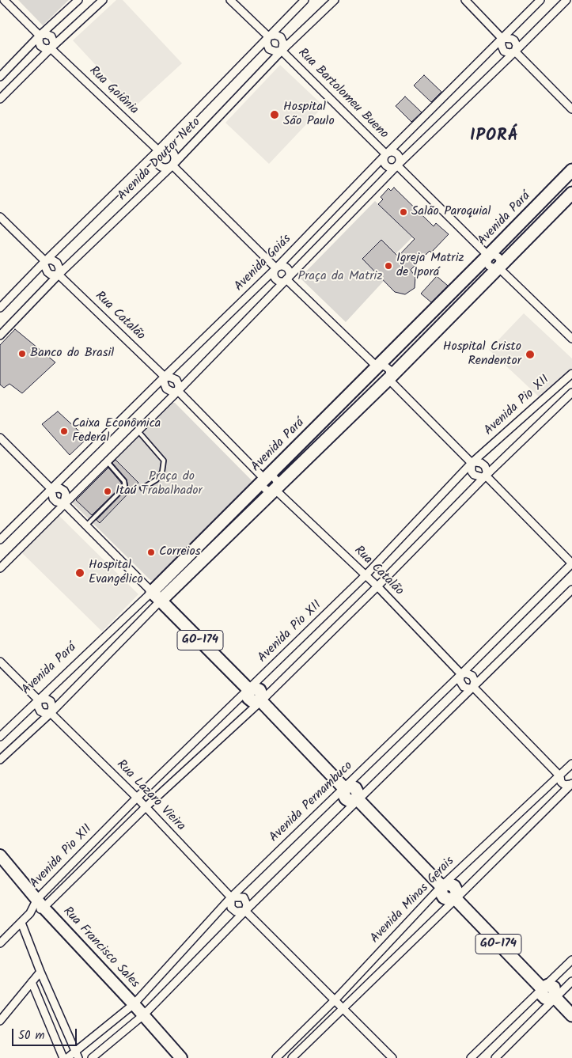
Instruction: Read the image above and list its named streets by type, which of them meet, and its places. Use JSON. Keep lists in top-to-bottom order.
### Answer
{
  "streets": {
    "main road": ["Avenida Pará", "GO-174"],
    "street": [
      "Rua Goiânia",
      "Rua Bartolomeu Bueno",
      "Avenida Doutor Neto",
      "Avenida Goiás",
      "Rua Catalão",
      "Avenida Pio XII",
      "Rua Lazaro Vieira",
      "Avenida Pernambuco",
      "Avenida Minas Gerais",
      "Rua Francisco Sales"
    ]
  },
  "crossings": [
    ["Rua Goiânia", "Avenida Doutor Neto"],
    ["Rua Bartolomeu Bueno", "Avenida Doutor Neto"],
    ["Rua Bartolomeu Bueno", "Avenida Pará"],
    ["Rua Bartolomeu Bueno", "Avenida Goiás"],
    ["Avenida Doutor Neto", "Rua Catalão"],
    ["Avenida Pará", "Rua Catalão"],
    ["Avenida Pará", "GO-174"],
    ["Avenida Pará", "Rua Lazaro Vieira"],
    ["Avenida Goiás", "Rua Catalão"],
    ["Rua Catalão", "Avenida Pio XII"],
    ["Rua Catalão", "Avenida Pernambuco"],
    ["Rua Catalão", "Avenida Minas Gerais"],
    ["Avenida Pio XII", "GO-174"],
    ["Avenida Pio XII", "Rua Lazaro Vieira"],
    ["Avenida Pio XII", "Rua Francisco Sales"],
    ["GO-174", "Avenida Pernambuco"],
    ["GO-174", "Avenida Minas Gerais"],
    ["Rua Lazaro Vieira", "Avenida Pernambuco"],
    ["Rua Lazaro Vieira", "Avenida Minas Gerais"],
    ["Avenida Pernambuco", "Rua Francisco Sales"]
  ],
  "districts": ["IPORÁ"],
  "parks": ["Praça da Matriz", "Praça do Trabalhador"],
  "places": [
    "Hospital São Paulo",
    "Salão Paroquial",
    "Igreja Matriz de Iporá",
    "Banco do Brasil",
    "Hospital Cristo Rendentor",
    "Caixa Econômica Federal",
    "Itaú",
    "Correios",
    "Hospital Evangélico"
  ],
  "scale_bar": "50 m"
}
